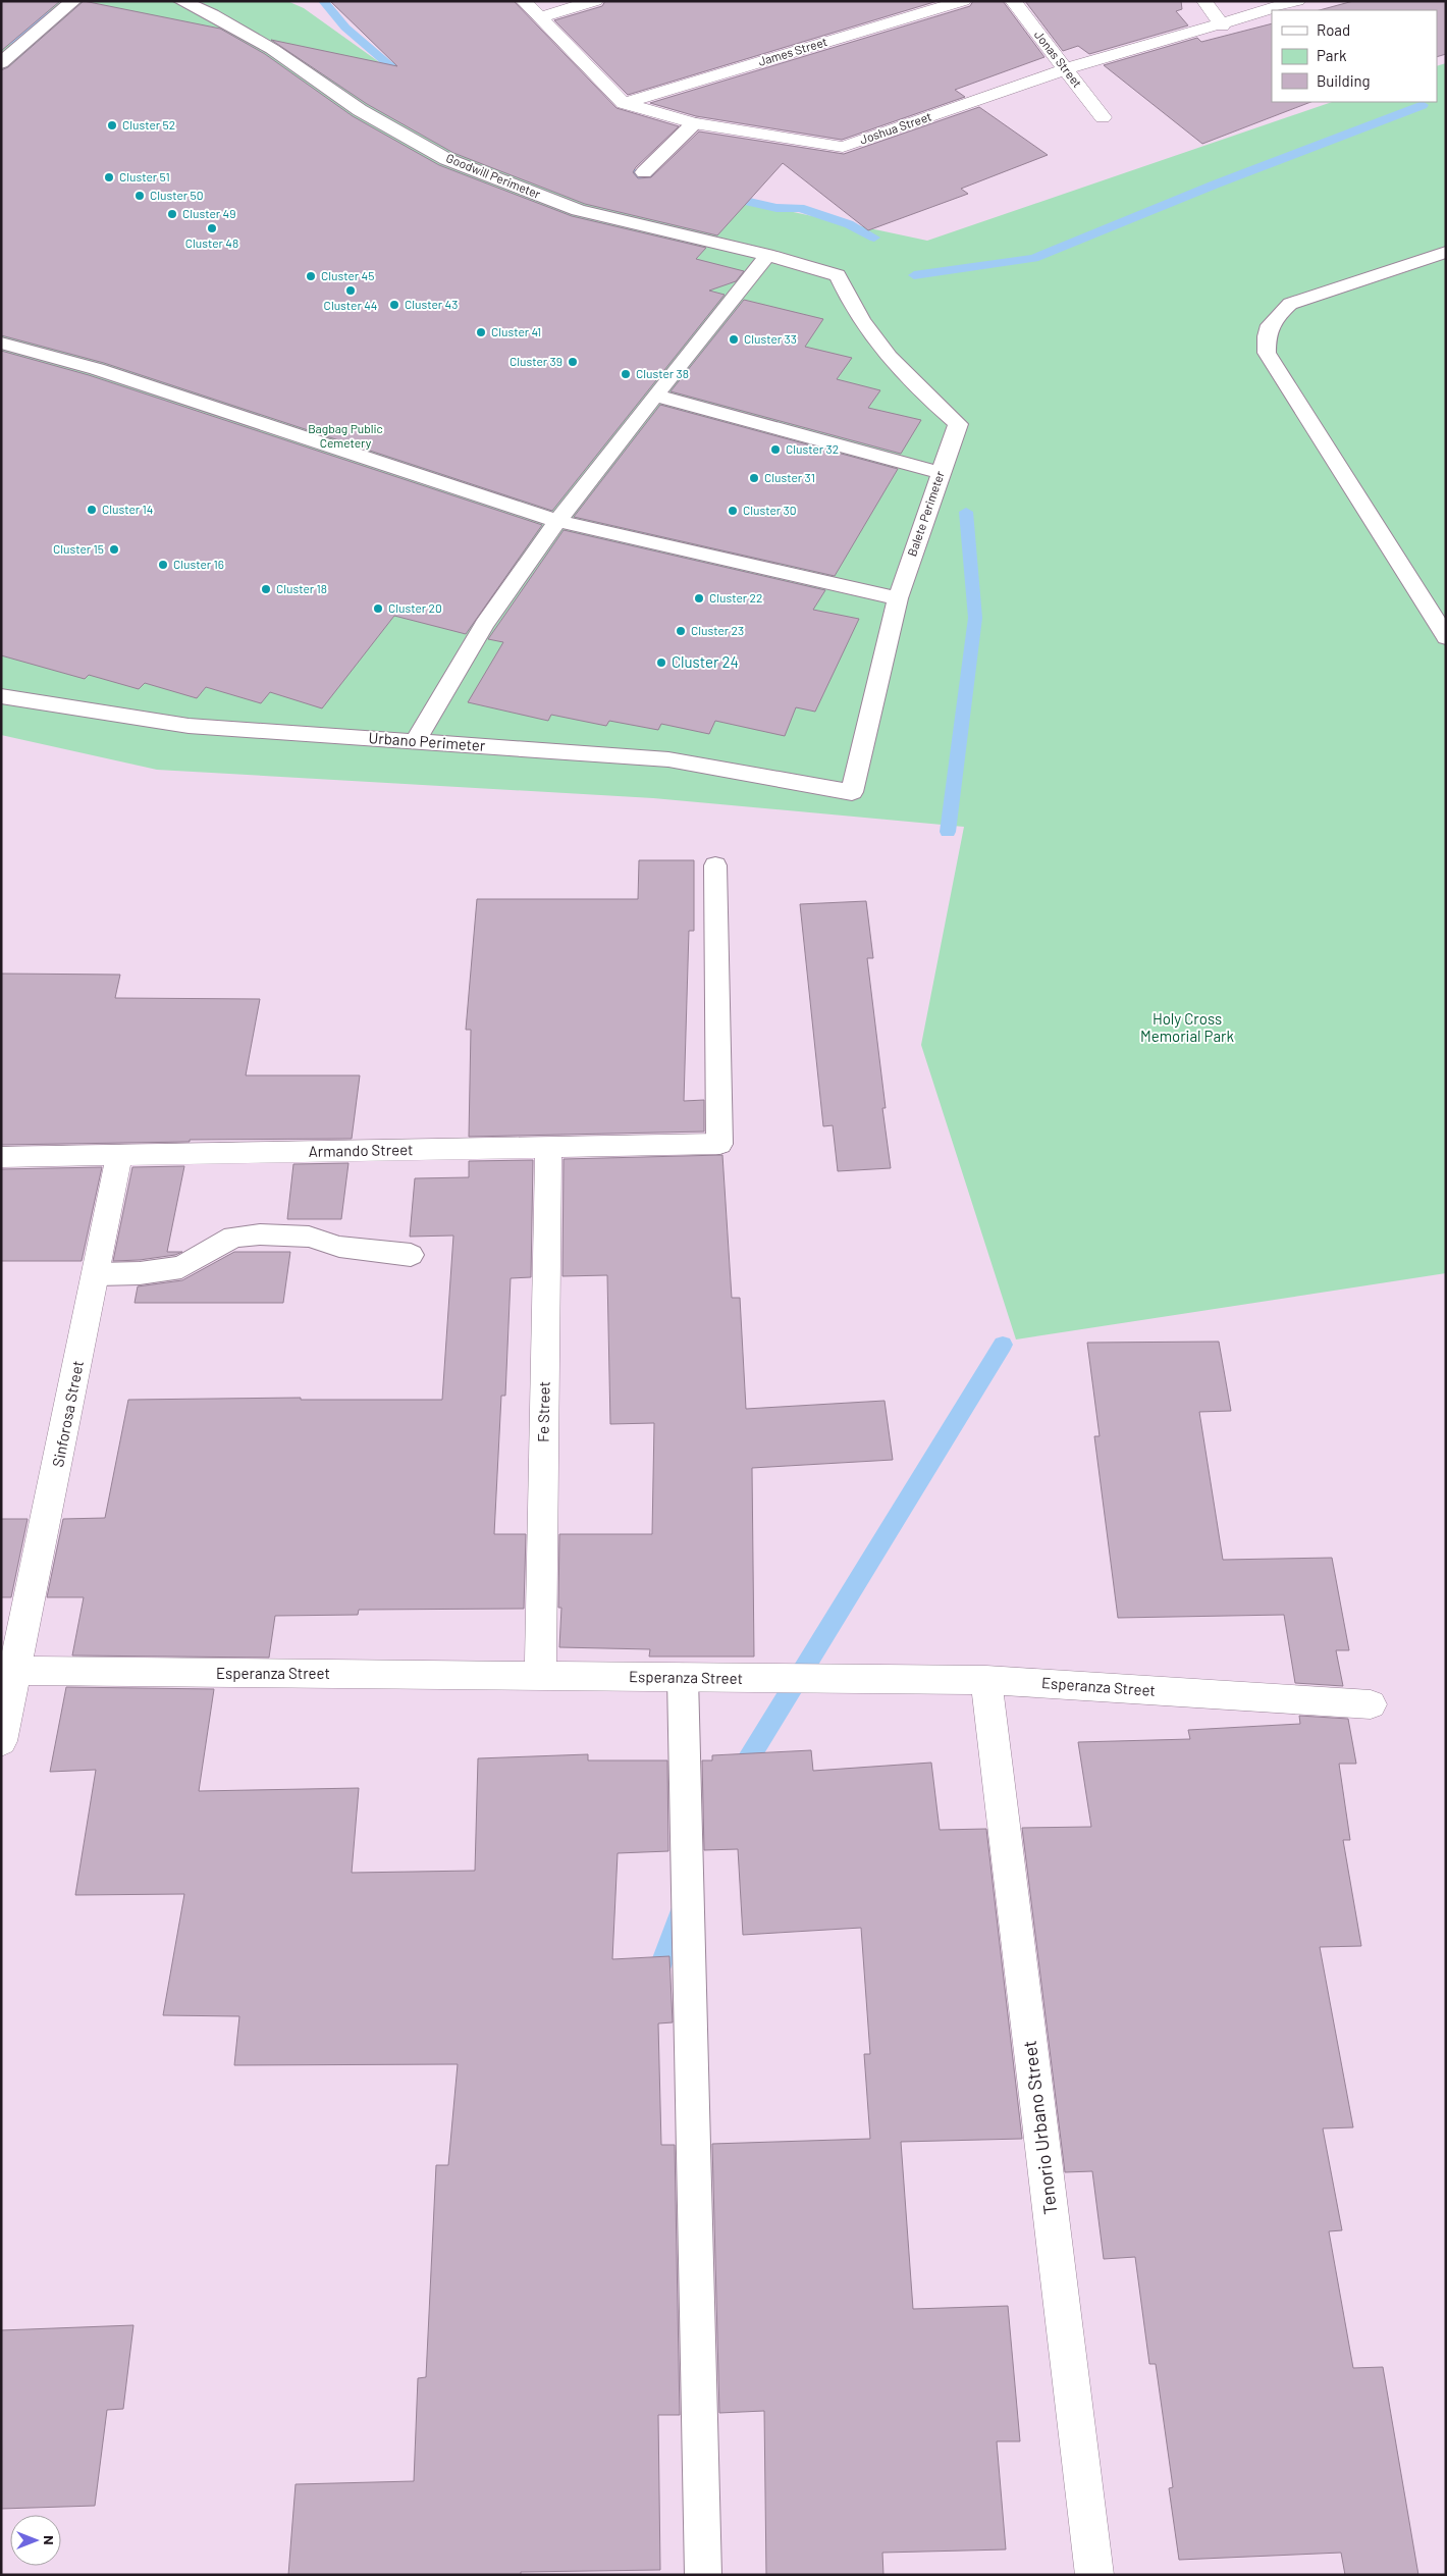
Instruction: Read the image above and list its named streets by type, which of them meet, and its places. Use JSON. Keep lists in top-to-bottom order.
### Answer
{
  "streets": {
    "street": [
      "James Street",
      "Jonas Street",
      "Joshua Street",
      "Armando Street",
      "Fe Street",
      "Sinforosa Street",
      "Esperanza Street",
      "Tenorio Urbano Street"
    ],
    "lane": ["Goodwill Perimeter", "Balete Perimeter", "Urbano Perimeter"]
  },
  "crossings": [
    ["James Street", "Joshua Street"],
    ["Jonas Street", "Joshua Street"],
    ["Goodwill Perimeter", "Balete Perimeter"],
    ["Balete Perimeter", "Urbano Perimeter"],
    ["Armando Street", "Fe Street"],
    ["Armando Street", "Sinforosa Street"],
    ["Fe Street", "Esperanza Street"],
    ["Sinforosa Street", "Esperanza Street"],
    ["Esperanza Street", "Tenorio Urbano Street"]
  ],
  "parks": ["Bagbag Public Cemetery", "Holy Cross Memorial Park"],
  "places": [
    "Cluster 52",
    "Cluster 51",
    "Cluster 50",
    "Cluster 49",
    "Cluster 48",
    "Cluster 45",
    "Cluster 44",
    "Cluster 43",
    "Cluster 41",
    "Cluster 33",
    "Cluster 39",
    "Cluster 38",
    "Cluster 32",
    "Cluster 31",
    "Cluster 14",
    "Cluster 30",
    "Cluster 15",
    "Cluster 16",
    "Cluster 18",
    "Cluster 22",
    "Cluster 20",
    "Cluster 23",
    "Cluster 24"
  ],
  "legend": ["Road", "Park", "Building"],
  "north": "right"
}
